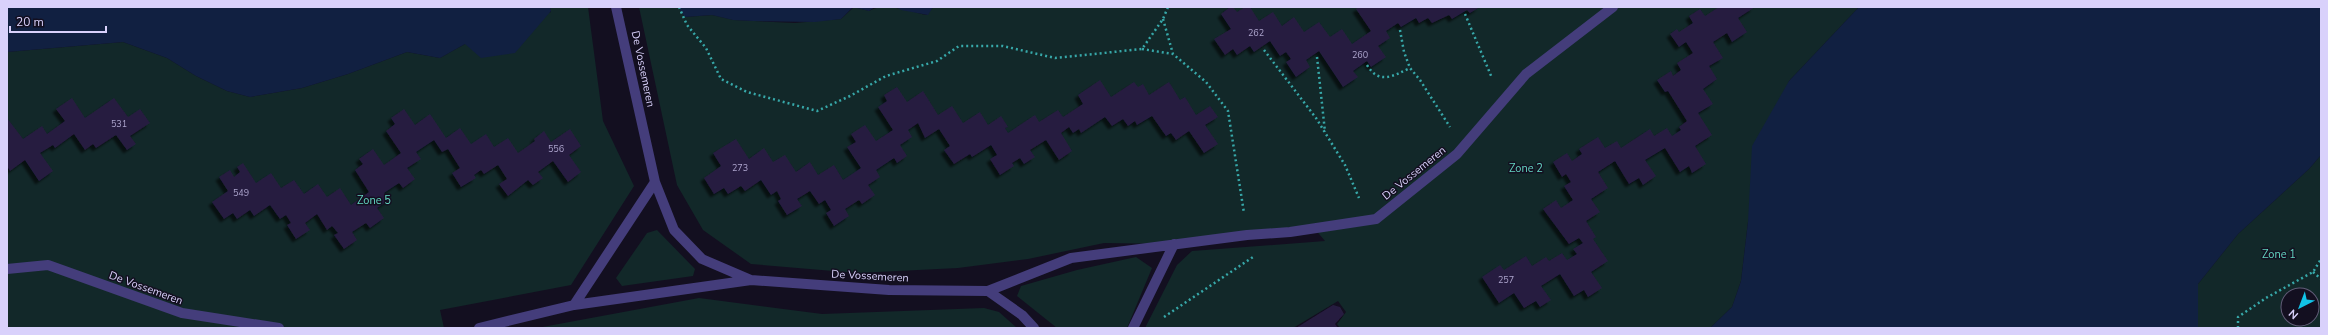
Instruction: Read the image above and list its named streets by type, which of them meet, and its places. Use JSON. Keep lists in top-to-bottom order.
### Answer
{
  "streets": {
    "lane": ["De Vossemeren"]
  },
  "parks": ["Zone 2", "Zone 5", "Zone 1"],
  "house_numbers": [
    "262",
    "260",
    "531",
    "556",
    "273",
    "549",
    "257"
  ],
  "scale_bar": "20 m",
  "north": "bottom left"
}
